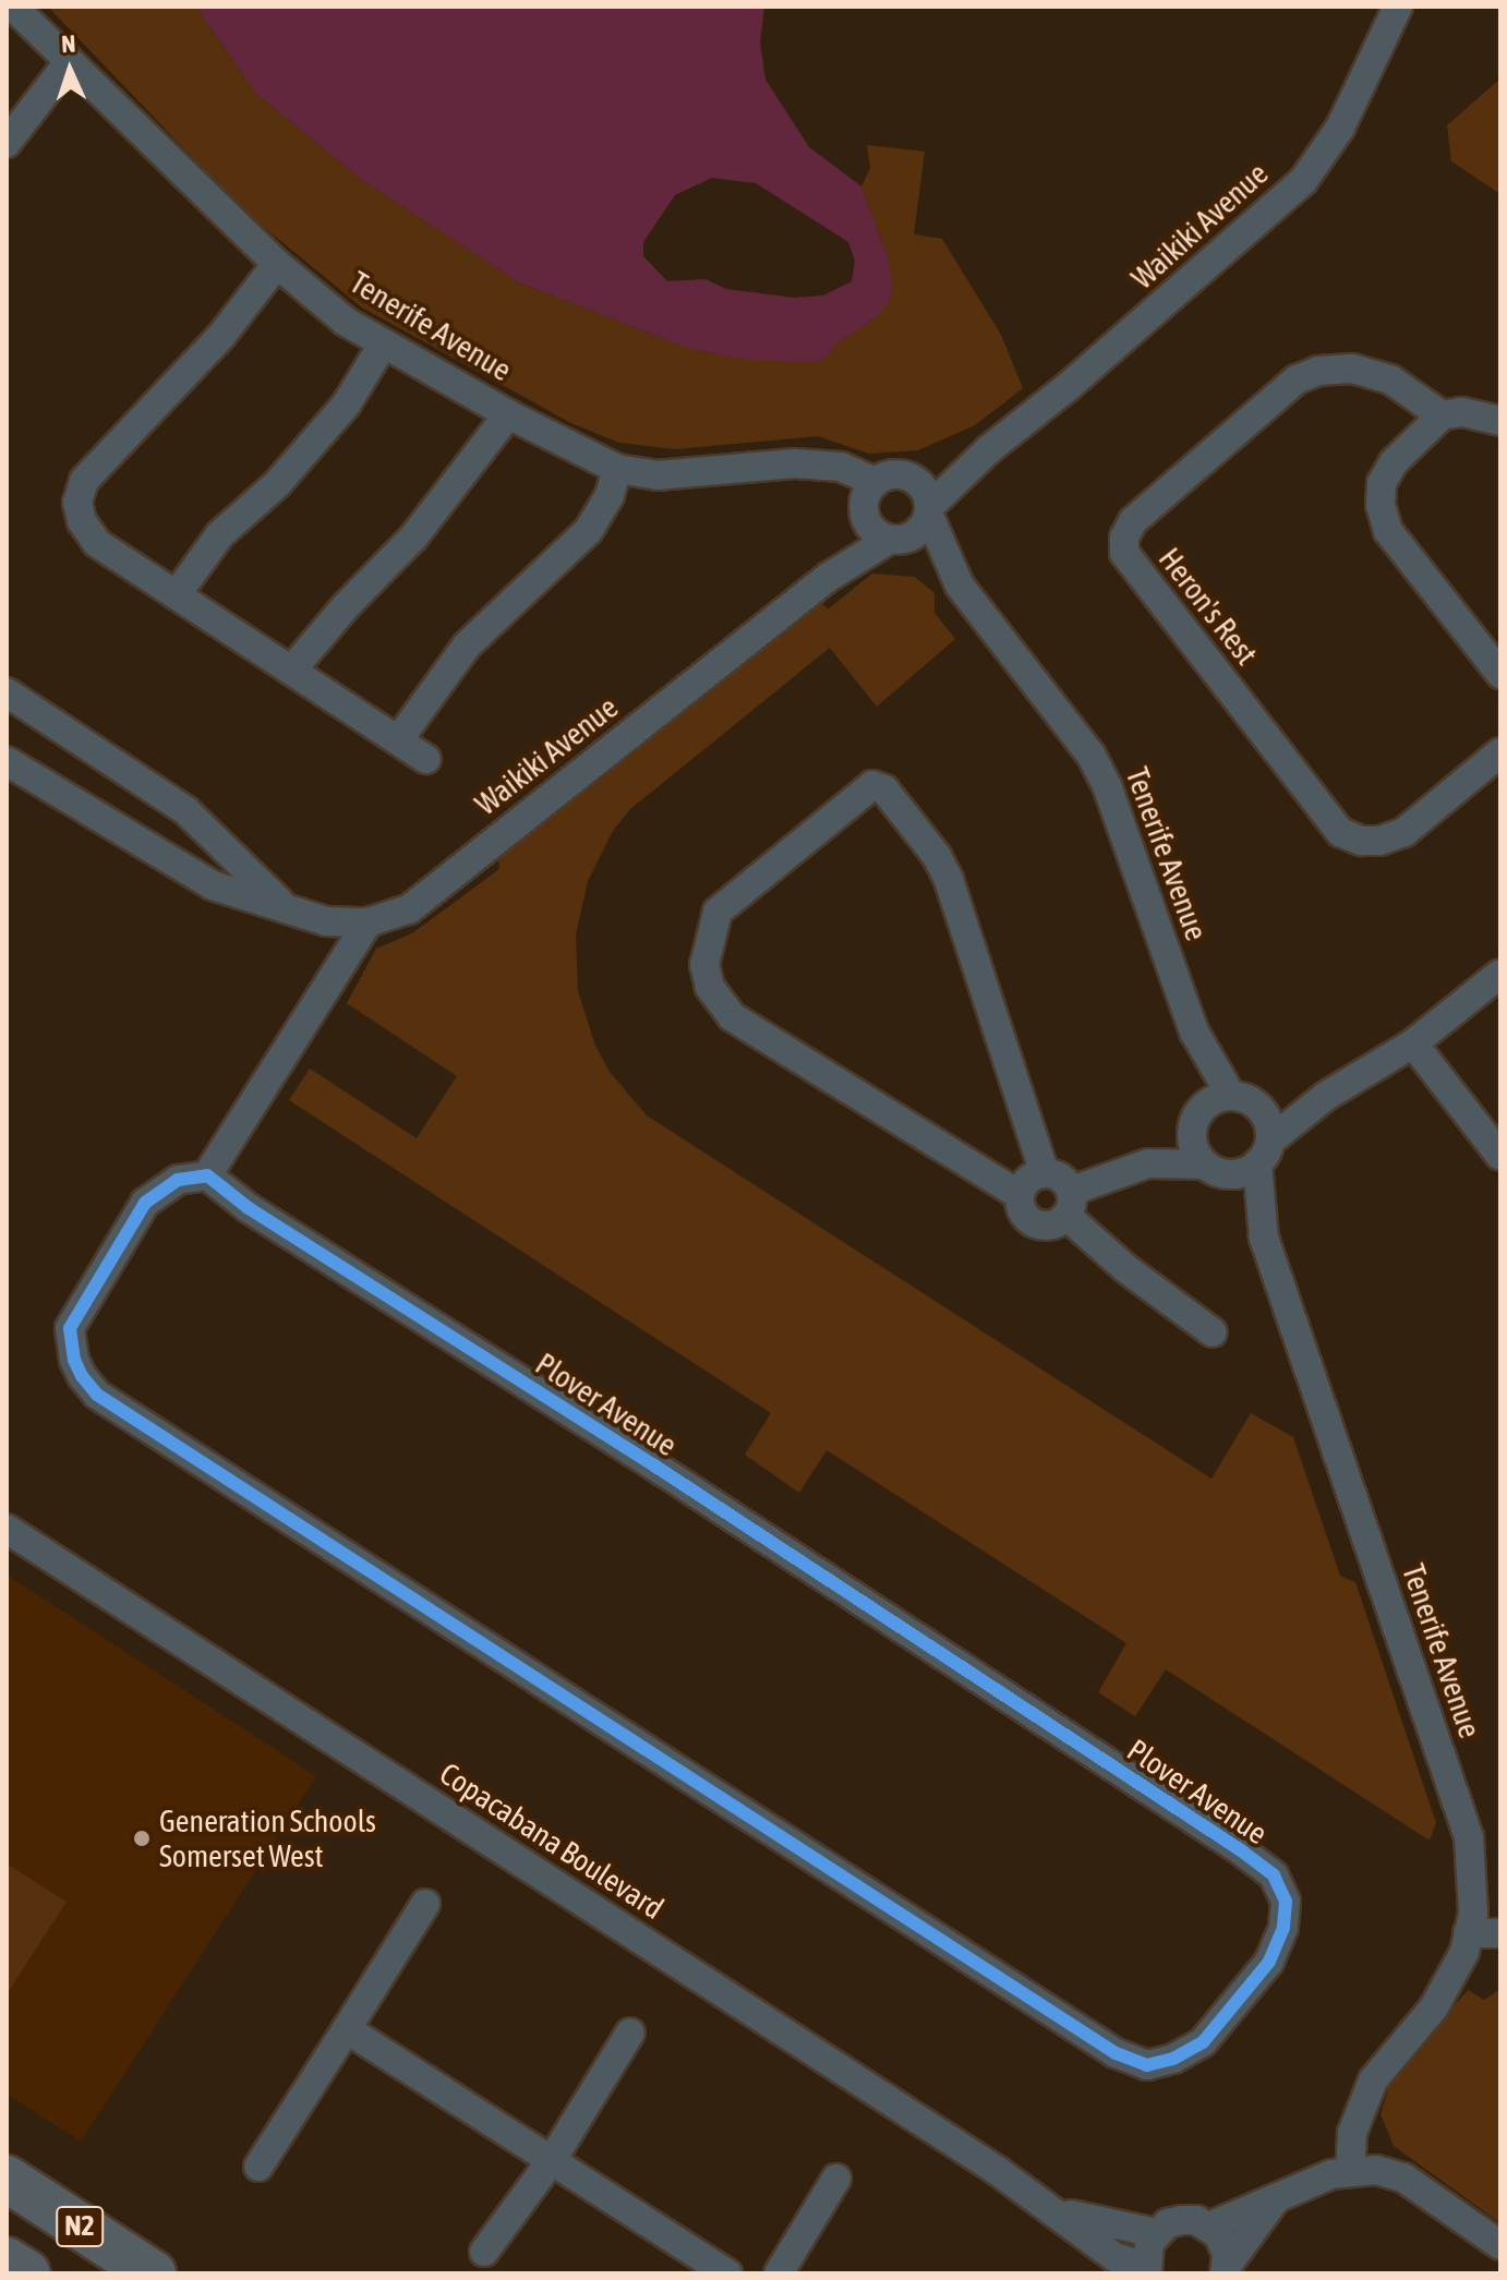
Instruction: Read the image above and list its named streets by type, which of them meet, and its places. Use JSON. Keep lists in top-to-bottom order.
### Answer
{
  "streets": {
    "highway": ["N2"],
    "street": [
      "Waikiki Avenue",
      "Tenerife Avenue",
      "Heron's Rest",
      "Plover Avenue",
      "Copacabana Boulevard"
    ]
  },
  "crossings": [
    ["Waikiki Avenue", "Tenerife Avenue"]
  ],
  "places": ["Generation Schools Somerset West"],
  "north": "top"
}
